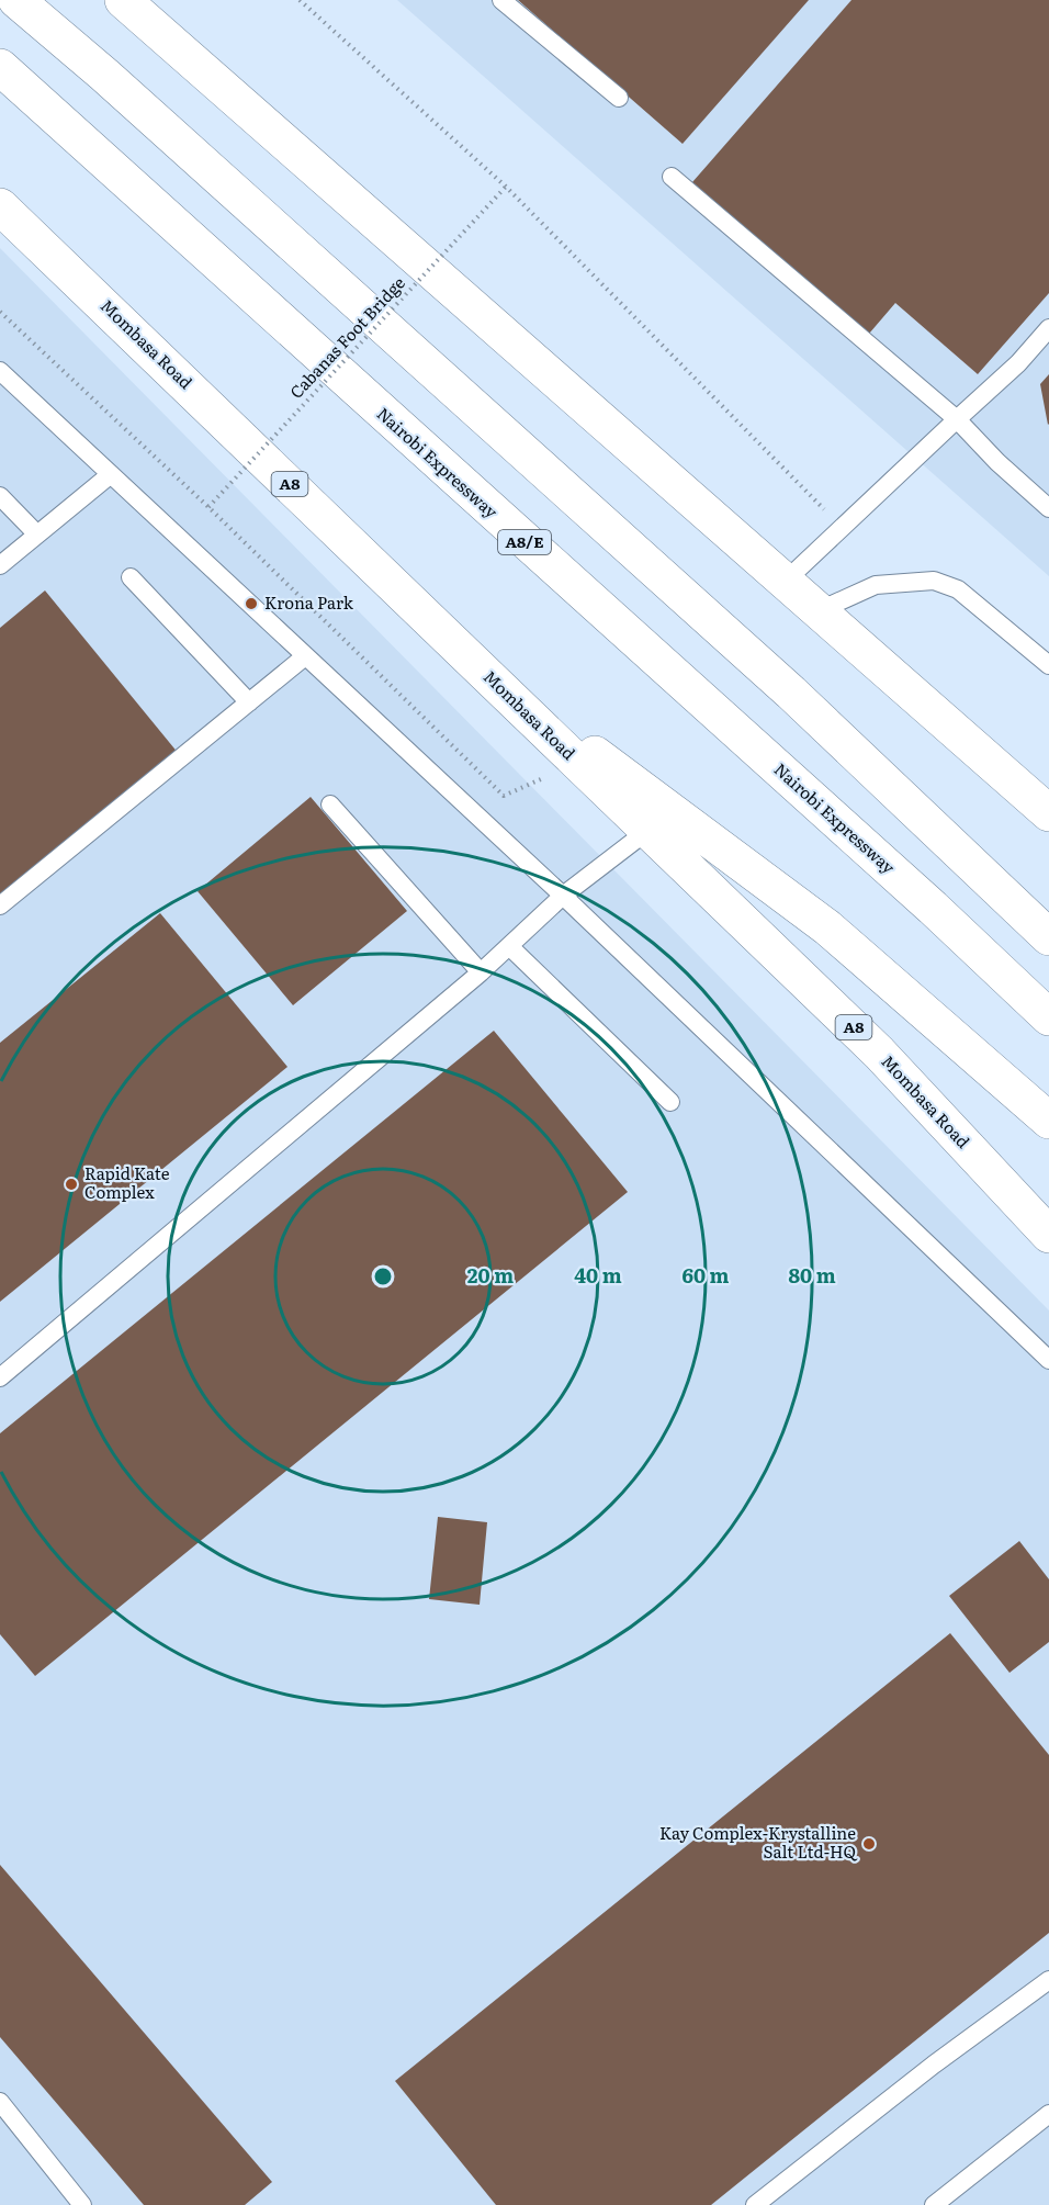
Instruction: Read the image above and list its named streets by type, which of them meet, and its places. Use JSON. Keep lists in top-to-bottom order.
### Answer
{
  "streets": {
    "highway": [
      "Mombasa Road",
      "Nairobi Expressway",
      "A8",
      "A8/E"
    ],
    "path": ["Cabanas Foot Bridge"]
  },
  "places": ["Krona Park", "Rapid Kate Complex", "Kay Complex-Krystalline Salt Ltd-HQ"],
  "rings": [
    "20 m",
    "40 m",
    "60 m",
    "80 m"
  ]
}
